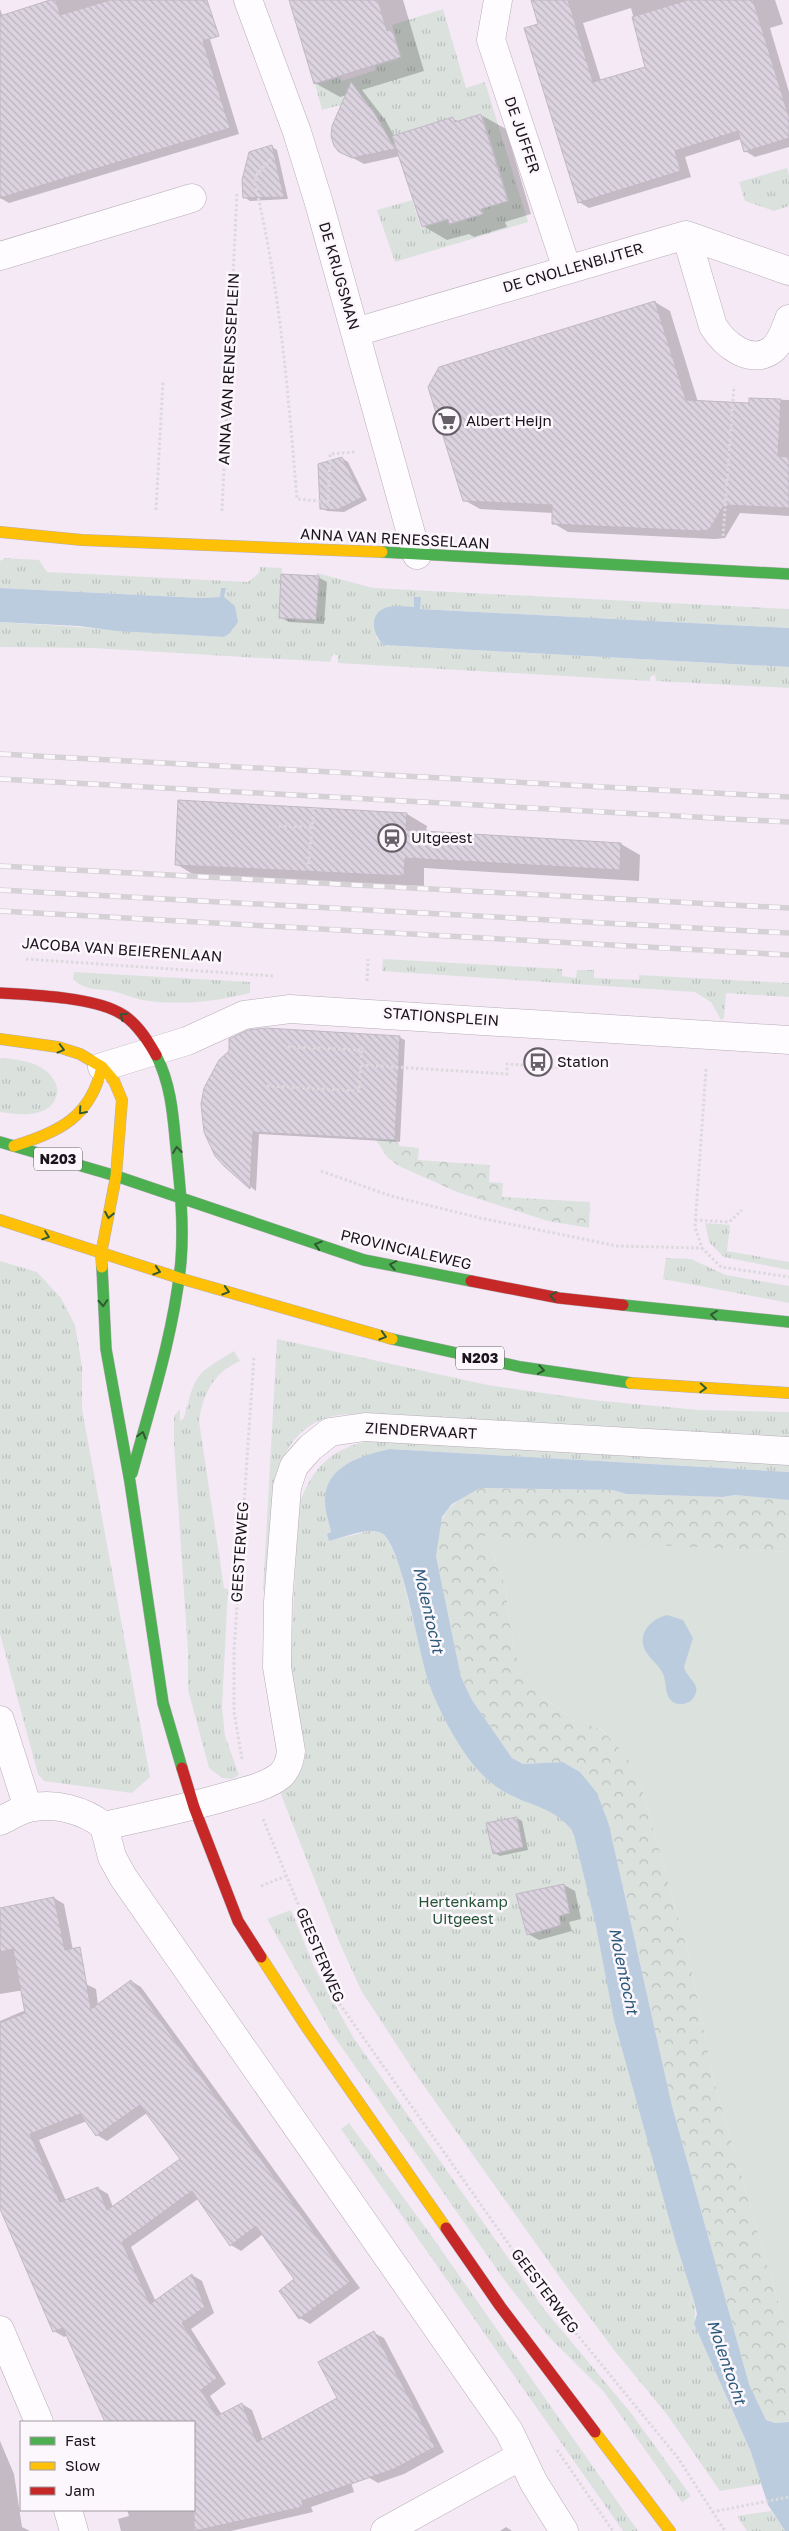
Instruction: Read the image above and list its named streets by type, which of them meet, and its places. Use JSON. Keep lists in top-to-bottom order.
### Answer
{
  "streets": {
    "main road": ["ANNA VAN RENESSELAAN", "N203", "PROVINCIALEWEG"],
    "street": [
      "DE JUFFER",
      "DE CNOLLENBIJTER",
      "DE KRIJGSMAN",
      "STATIONSPLEIN",
      "ZIENDERVAART"
    ],
    "path": ["ANNA VAN RENESSEPLEIN", "JACOBA VAN BEIERENLAAN", "GEESTERWEG"]
  },
  "crossings": [
    ["DE JUFFER", "DE CNOLLENBIJTER"],
    ["DE CNOLLENBIJTER", "DE KRIJGSMAN"],
    ["DE KRIJGSMAN", "ANNA VAN RENESSELAAN"],
    ["ANNA VAN RENESSEPLEIN", "ANNA VAN RENESSELAAN"],
    ["ZIENDERVAART", "GEESTERWEG"]
  ],
  "water": ["Molentocht"],
  "parks": ["Hertenkamp Uitgeest"],
  "places": {
    "supermarket": ["Albert Heijn"],
    "station": ["Uitgeest"],
    "bus stop": ["Station"]
  },
  "legend": ["Fast", "Slow", "Jam"]
}
